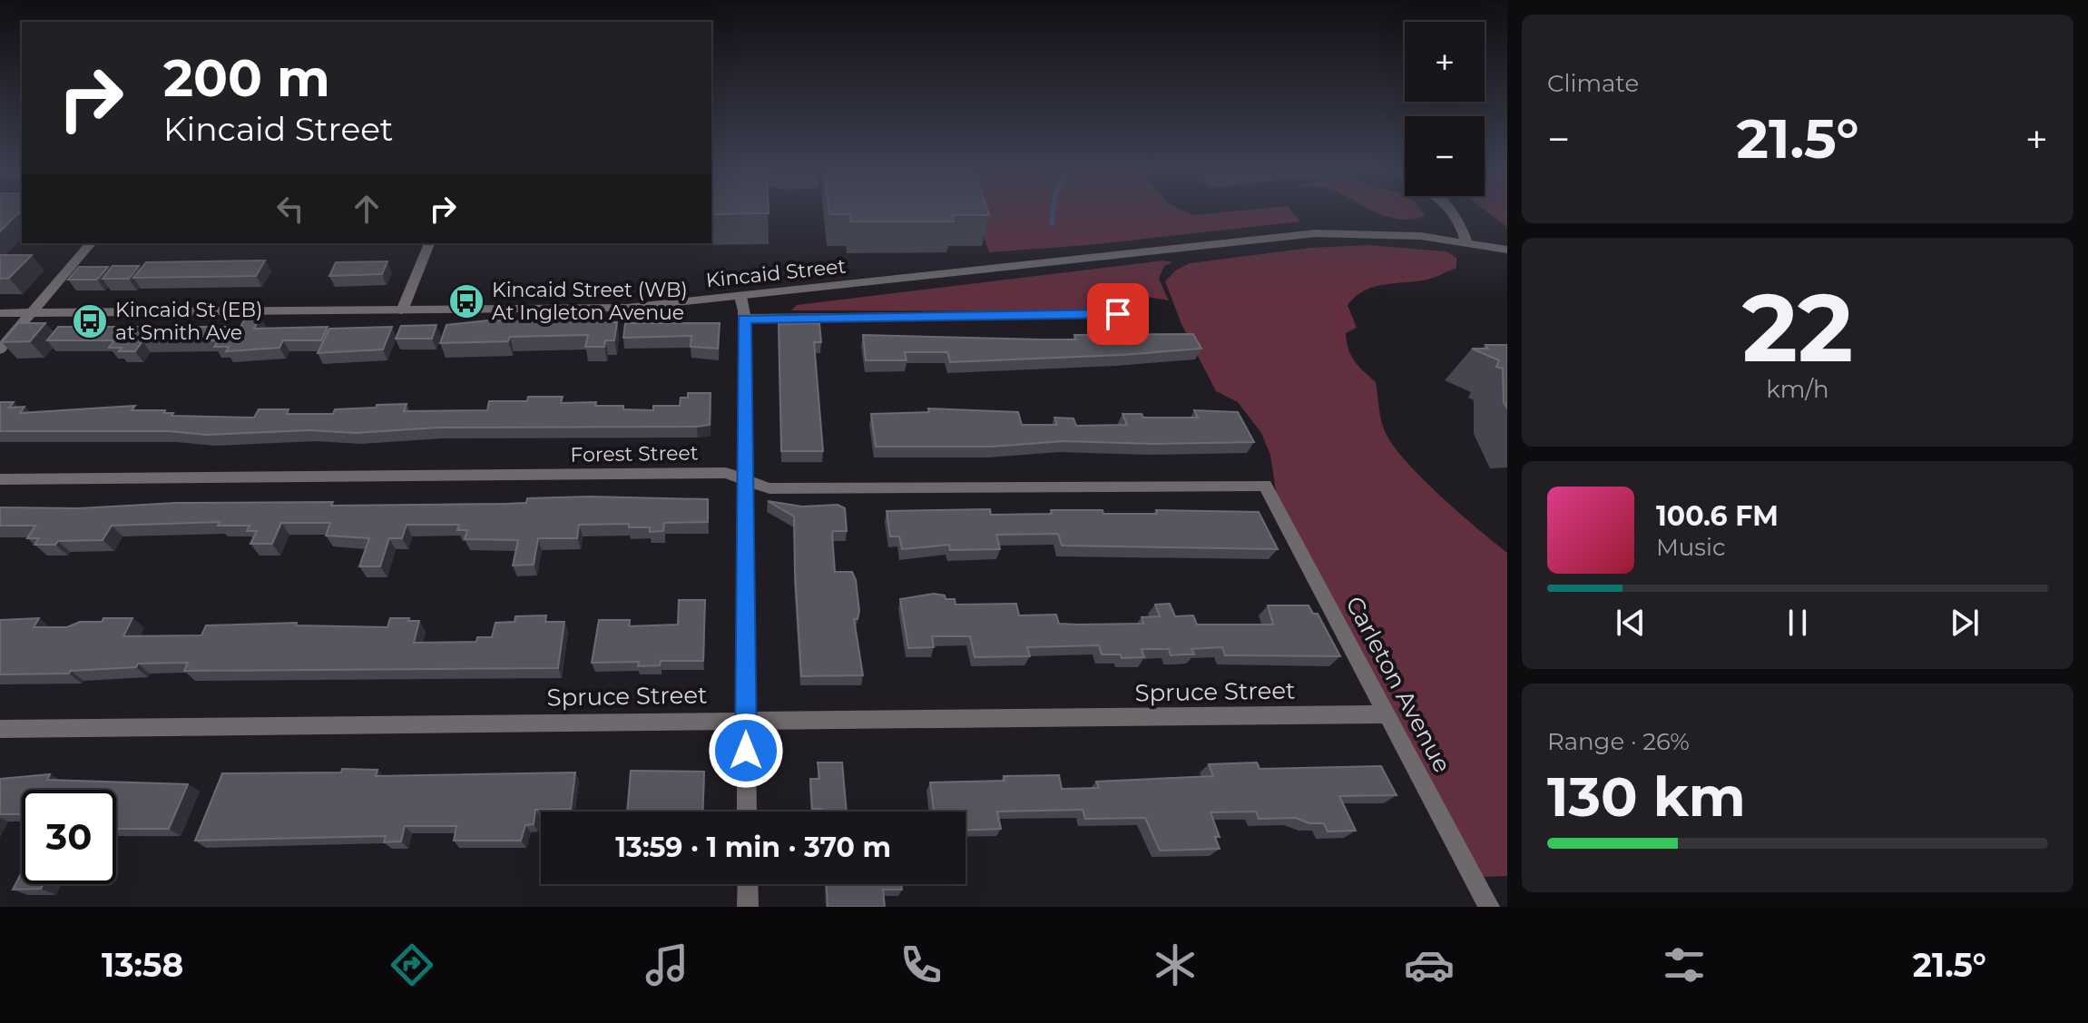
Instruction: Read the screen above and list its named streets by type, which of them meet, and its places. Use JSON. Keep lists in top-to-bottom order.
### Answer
{
  "streets": {
    "street": [
      "Kincaid Street",
      "Forest Street",
      "Carleton Avenue",
      "Spruce Street"
    ]
  },
  "crossings": [
    ["Forest Street", "Carleton Avenue"],
    ["Carleton Avenue", "Spruce Street"]
  ],
  "places": {
    "bus stop": ["Kincaid Street (WB) At Ingleton Avenue", "Kincaid St (EB) at Smith Ave"]
  },
  "page": {
    "tile": [
      "Climate",
      ["22", "km/h"],
      ["Range · 26%", "130 km"]
    ],
    "map_buttons": ["+", "−"],
    "turn": ["200 m", "Kincaid Street"],
    "heat": ["−", "21.5°", "+"],
    "song": ["100.6 FM", "Music"],
    "limit": "30",
    "trip": "13:59 · 1 min · 370 m",
    "tabs": ["13:58", "21.5°"]
  }
}
